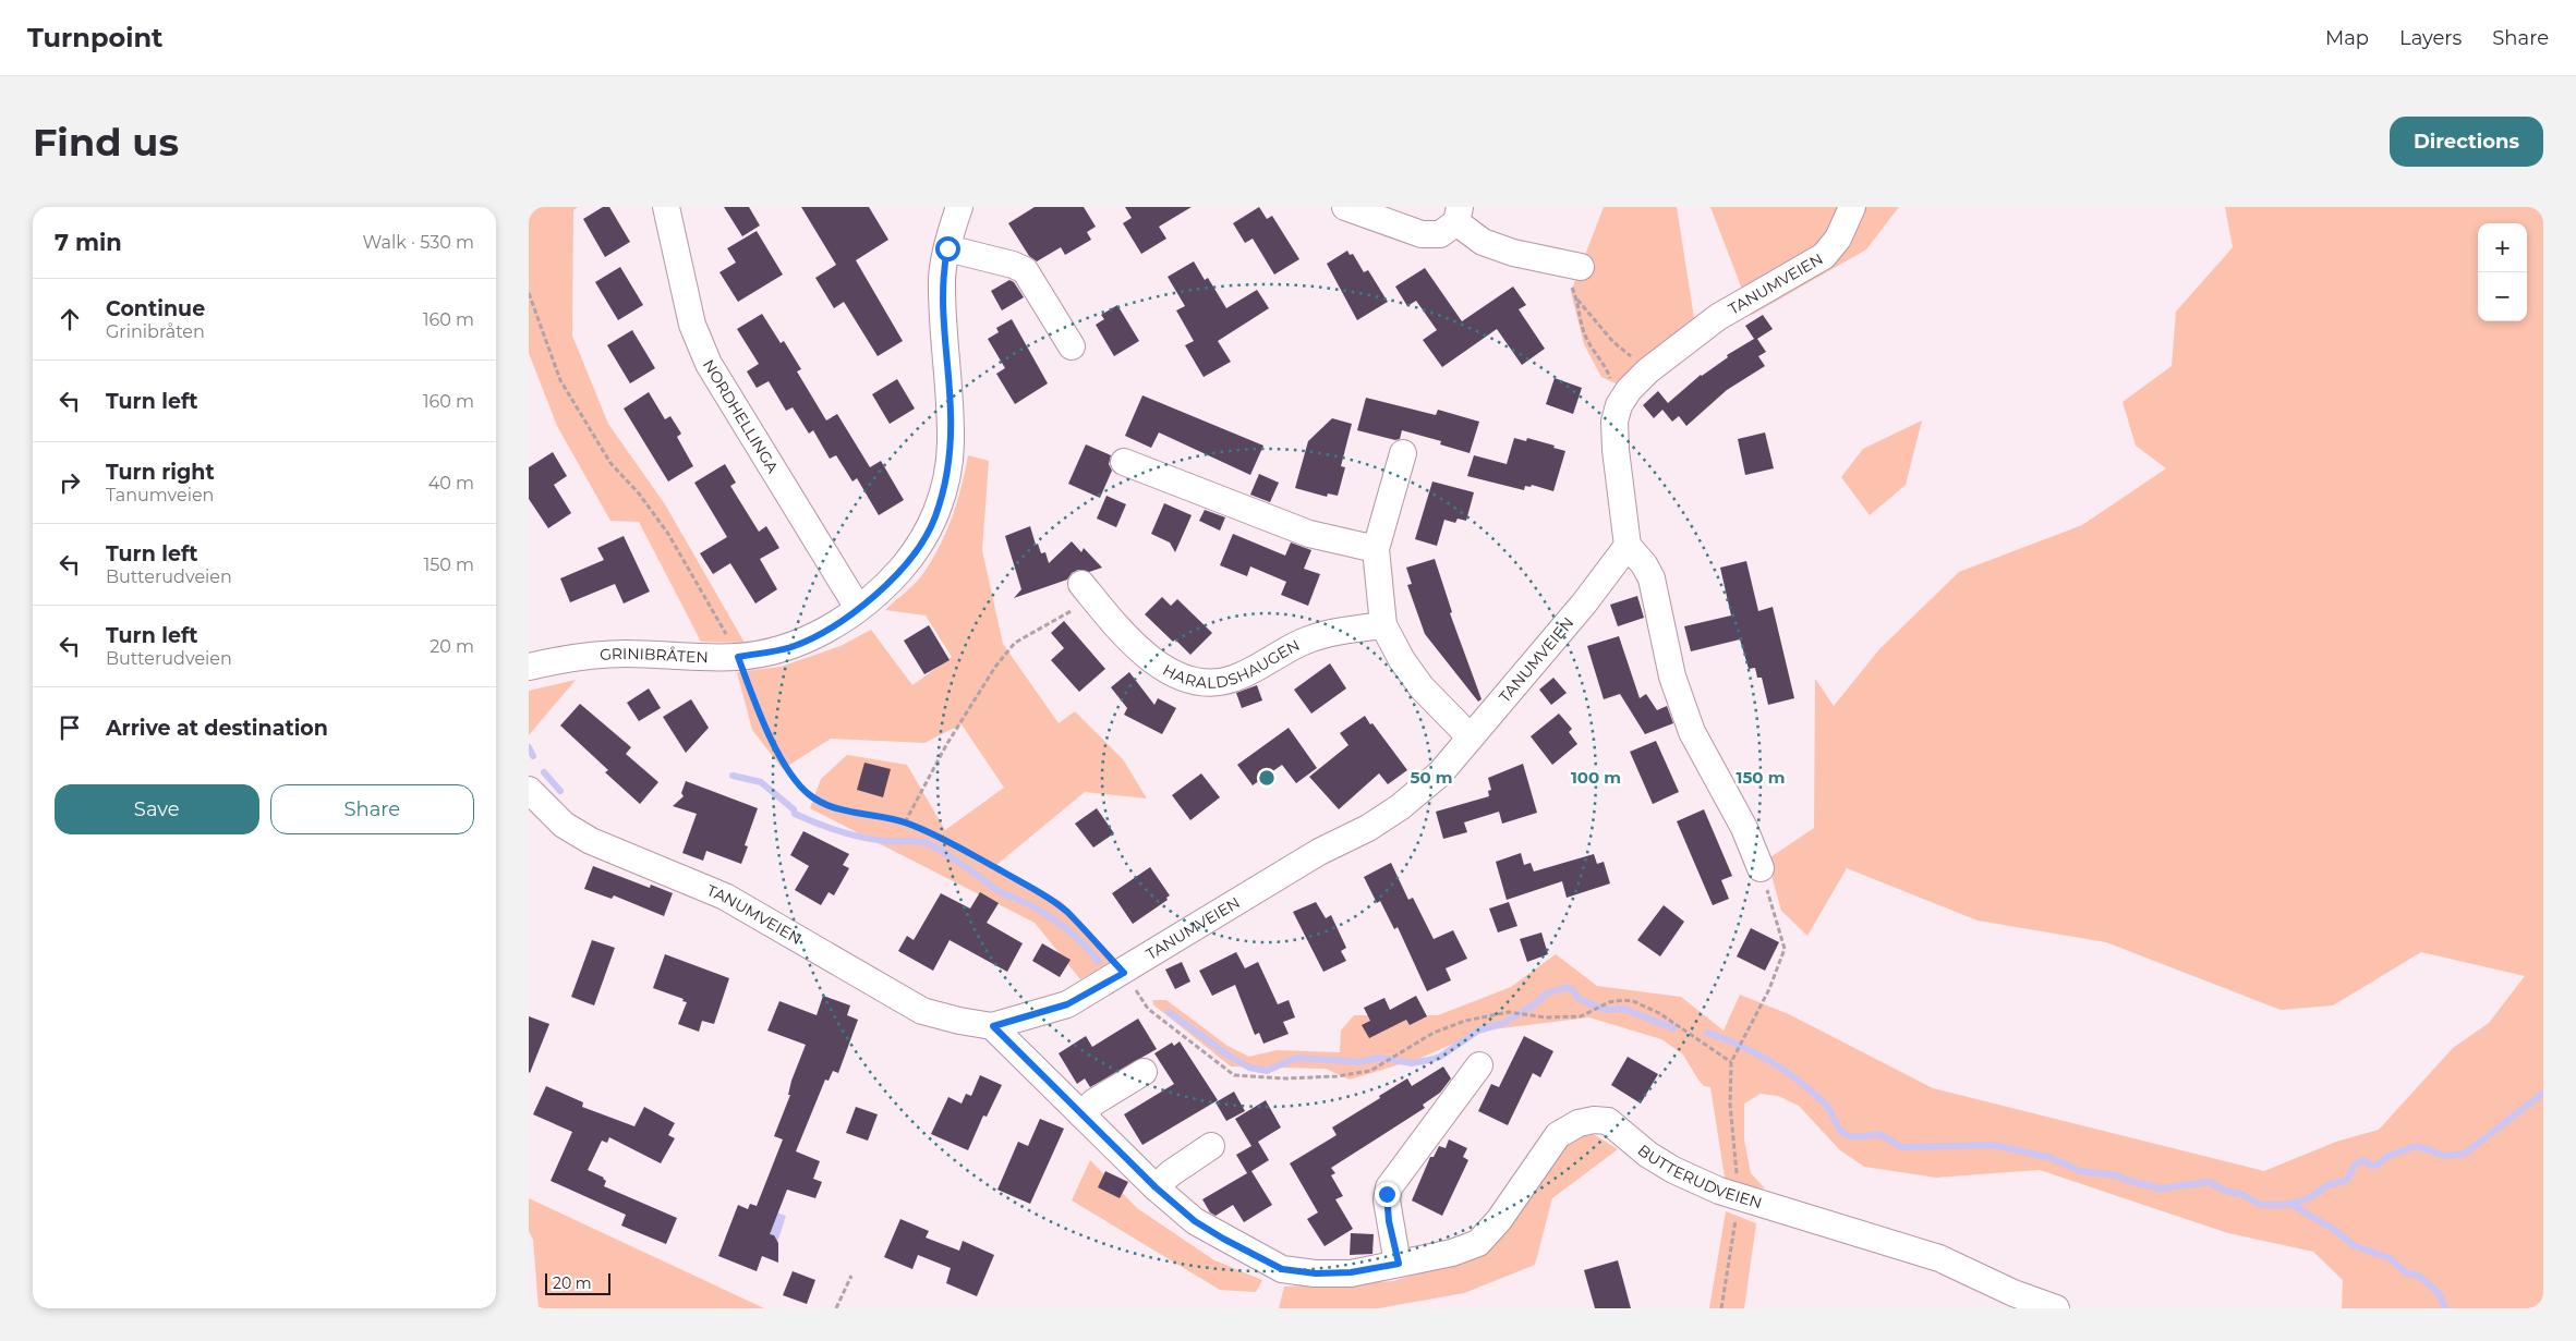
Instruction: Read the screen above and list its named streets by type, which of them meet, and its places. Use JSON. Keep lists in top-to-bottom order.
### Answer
{
  "streets": {
    "street": [
      "TANUMVEIEN",
      "NORDHELLINGA",
      "HARALDSHAUGEN",
      "GRINIBRÅTEN",
      "BUTTERUDVEIEN"
    ]
  },
  "crossings": [
    ["TANUMVEIEN", "BUTTERUDVEIEN"],
    ["NORDHELLINGA", "GRINIBRÅTEN"]
  ],
  "scale_bar": "20 m",
  "page": {
    "header": "Turnpoint",
    "nav": ["Map", "Layers", "Share"],
    "buttons": [
      "Directions",
      ["Save", "Share"]
    ],
    "title": "Find us",
    "heading": ["7 min", "Walk · 530 m"],
    "map_buttons": ["+", "−"],
    "list": [
      ["Continue", "Grinibråten", "160 m"],
      ["Turn left", "160 m"],
      ["Turn right", "Tanumveien", "40 m"],
      ["Turn left", "Butterudveien", "150 m"],
      ["Turn left", "Butterudveien", "20 m"],
      "Arrive at destination"
    ],
    "scale": "20 m"
  },
  "rings": ["50 m", "100 m", "150 m"]
}
